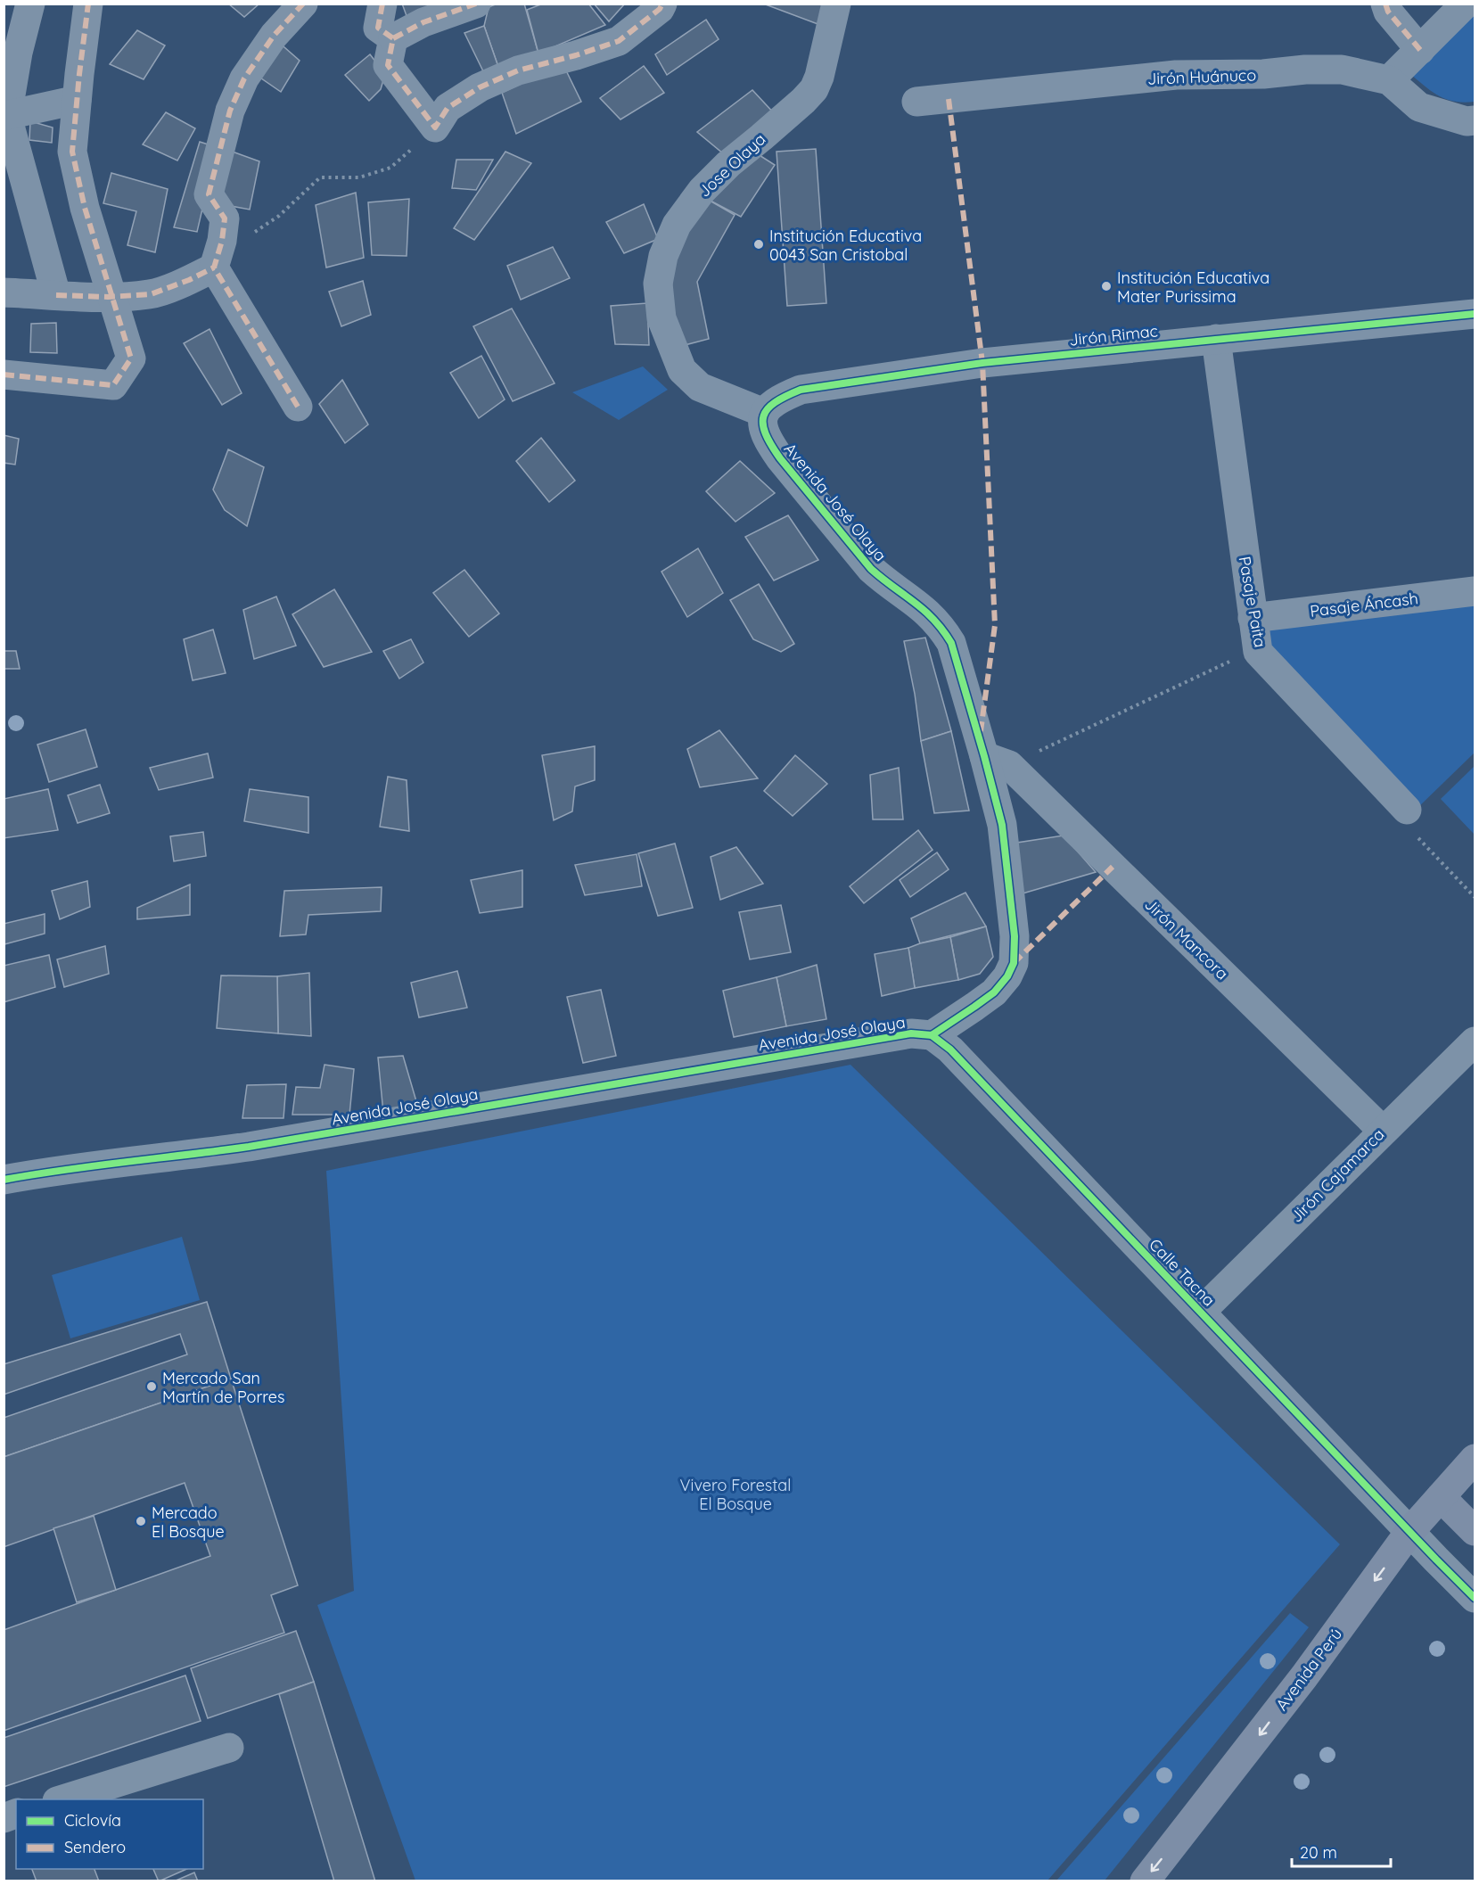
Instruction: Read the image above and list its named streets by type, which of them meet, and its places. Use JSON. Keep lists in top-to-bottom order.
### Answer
{
  "streets": {
    "main road": ["Avenida Perú"],
    "street": [
      "Jirón Huánuco",
      "Jose Olaya",
      "Jirón Rimac",
      "Avenida José Olaya",
      "Pasaje Paita",
      "Pasaje Áncash",
      "Jirón Mancora",
      "Jirón Cajamarca",
      "Calle Tacna"
    ]
  },
  "crossings": [
    ["Jose Olaya", "Jirón Rimac"],
    ["Jose Olaya", "Avenida José Olaya"],
    ["Jirón Rimac", "Avenida José Olaya"],
    ["Jirón Rimac", "Pasaje Paita"],
    ["Avenida José Olaya", "Jirón Mancora"],
    ["Avenida José Olaya", "Calle Tacna"],
    ["Pasaje Paita", "Pasaje Áncash"],
    ["Jirón Mancora", "Jirón Cajamarca"],
    ["Jirón Cajamarca", "Calle Tacna"],
    ["Calle Tacna", "Avenida Perú"]
  ],
  "one_way": ["Avenida Perú"],
  "parks": ["Vivero Forestal El Bosque"],
  "places": [
    "Institución Educativa 0043 San Cristobal",
    "Institución Educativa Mater Purissima",
    "Mercado San Martín de Porres",
    "Mercado El Bosque"
  ],
  "legend": ["Ciclovía", "Sendero"],
  "scale_bar": "20 m"
}
